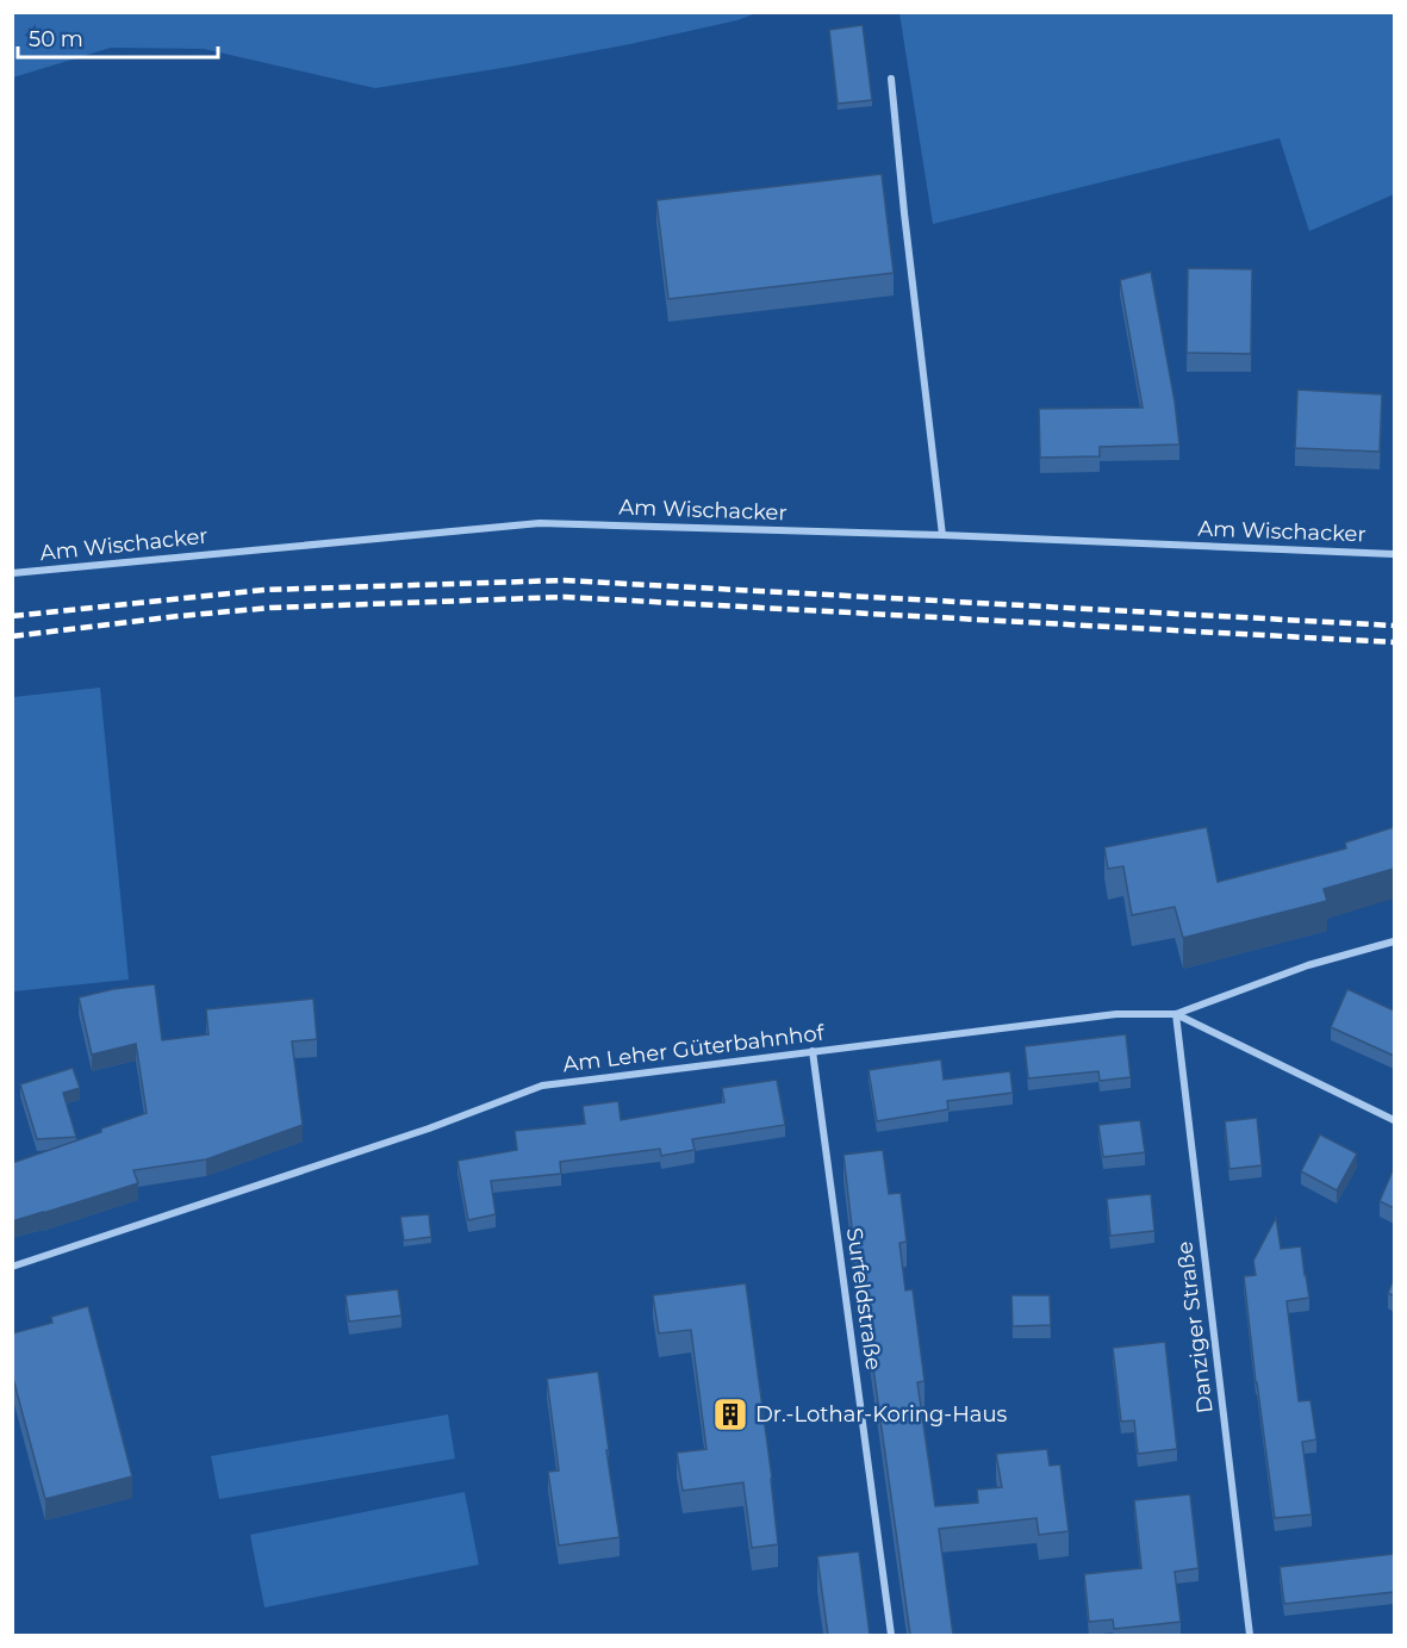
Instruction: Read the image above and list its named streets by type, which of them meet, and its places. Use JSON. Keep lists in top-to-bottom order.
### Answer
{
  "streets": {
    "street": [
      "Am Wischacker",
      "Am Leher Güterbahnhof",
      "Surfeldstraße",
      "Danziger Straße"
    ]
  },
  "crossings": [
    ["Am Leher Güterbahnhof", "Surfeldstraße"],
    ["Am Leher Güterbahnhof", "Danziger Straße"]
  ],
  "places": {
    "building": ["Dr.-Lothar-Koring-Haus"]
  },
  "scale_bar": "50 m"
}
